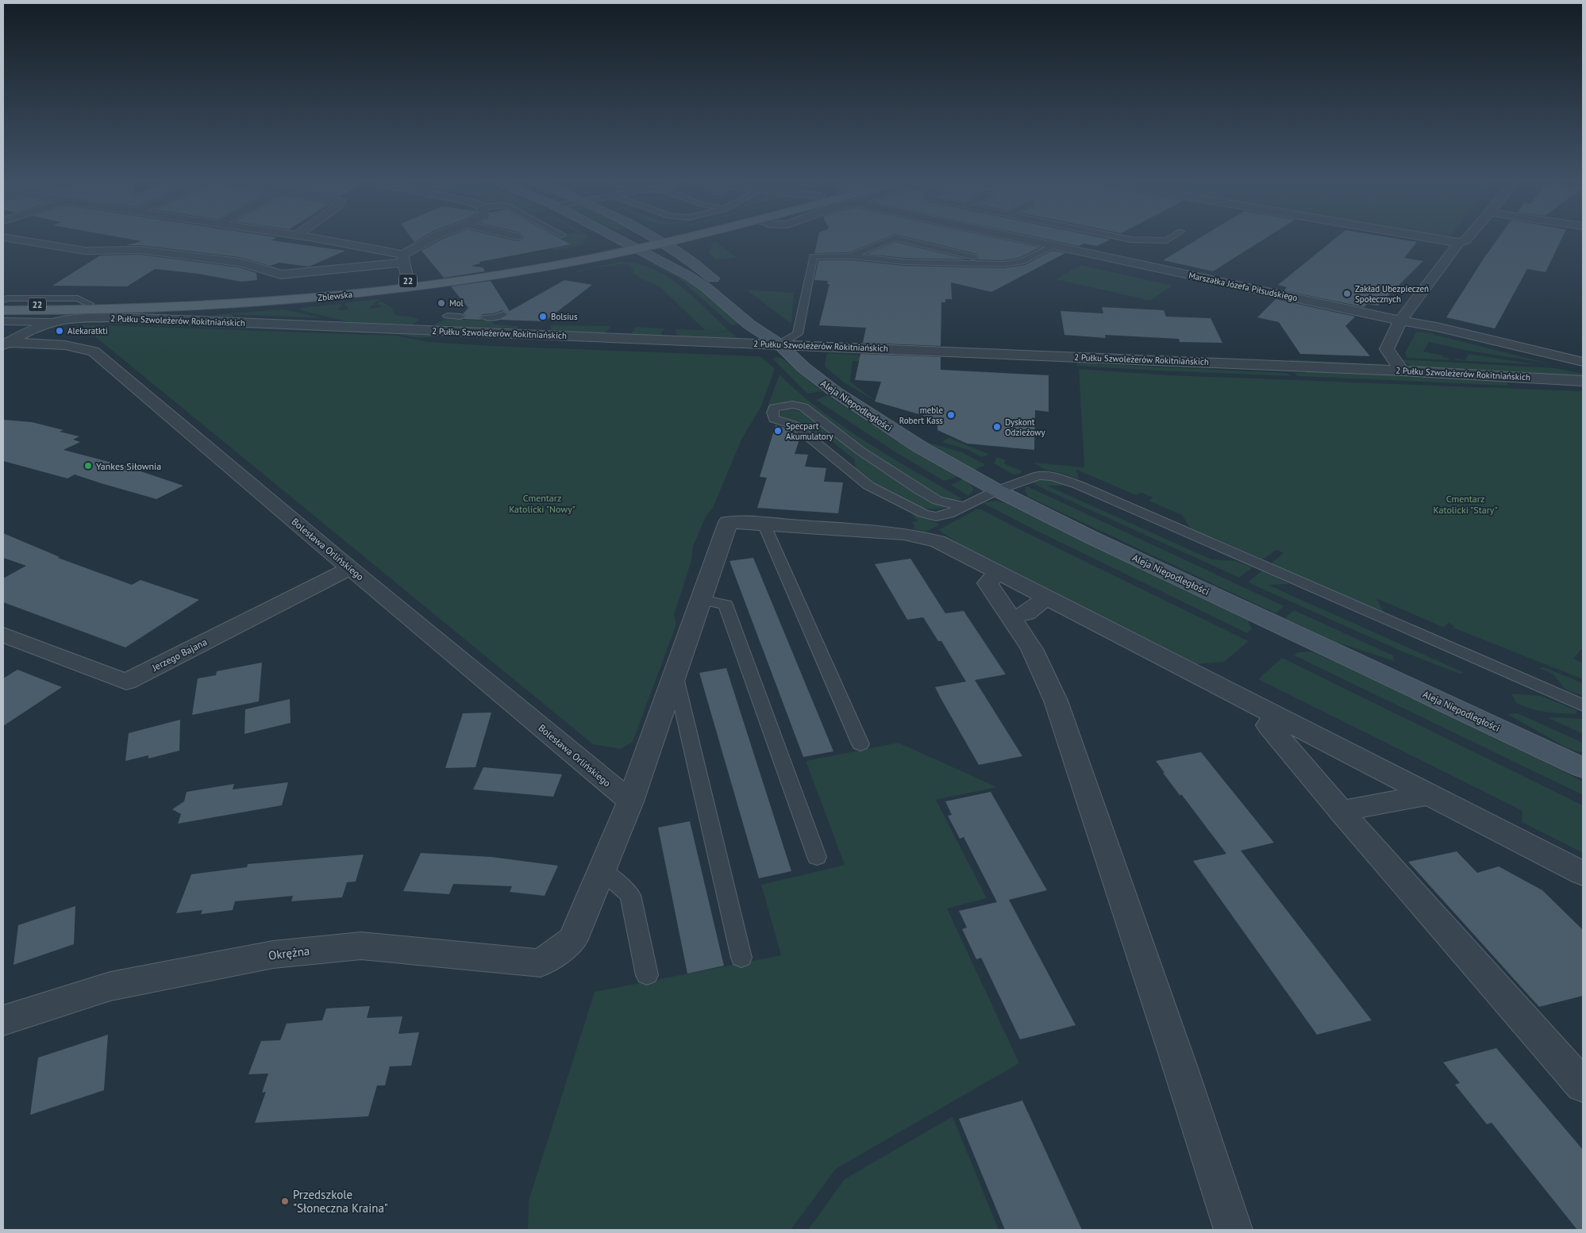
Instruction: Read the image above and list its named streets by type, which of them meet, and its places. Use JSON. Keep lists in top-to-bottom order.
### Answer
{
  "streets": {
    "main road": ["22", "Zblewska"],
    "street": [
      "Marszałka Józefa Piłsudskiego",
      "2 Pułku Szwoleżerów Rokitniańskich",
      "Aleja Niepodległości",
      "Bolesława Orlińskiego",
      "Jerzego Bajana",
      "Okrężna"
    ]
  },
  "crossings": [
    ["22", "Zblewska"],
    ["22", "Aleja Niepodległości"],
    ["Zblewska", "Aleja Niepodległości"],
    ["2 Pułku Szwoleżerów Rokitniańskich", "Aleja Niepodległości"],
    ["2 Pułku Szwoleżerów Rokitniańskich", "Bolesława Orlińskiego"],
    ["Bolesława Orlińskiego", "Jerzego Bajana"]
  ],
  "parks": ["Cmentarz Katolicki \"Nowy\"", "Cmentarz Katolicki \"Stary\""],
  "places": [
    "Zakład Ubezpieczeń Społecznych",
    "Mol",
    "Bolsius",
    "Alekaratkti",
    "meble Robert Kass",
    "Dyskont Odzieżowy",
    "Specpart Akumulatory",
    "Yankes Siłownia",
    "Przedszkole \"Słoneczna Kraina\""
  ]
}
